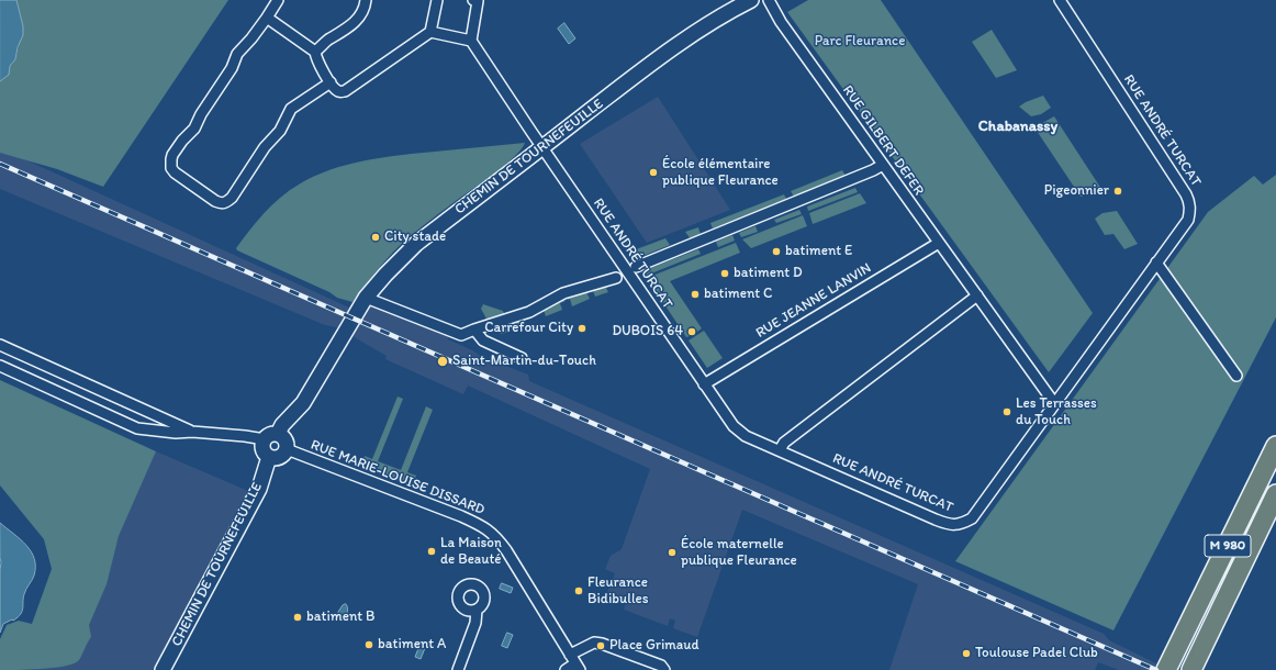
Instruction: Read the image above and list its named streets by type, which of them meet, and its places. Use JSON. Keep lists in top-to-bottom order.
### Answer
{
  "streets": {
    "highway": ["M 980"],
    "street": [
      "RUE ANDRÉ TURCAT",
      "RUE GILBERT DEFER",
      "CHEMIN DE TOURNEFEUILLE",
      "RUE JEANNE LANVIN",
      "RUE MARIE-LOUISE DISSARD"
    ]
  },
  "crossings": [
    ["RUE ANDRÉ TURCAT", "RUE GILBERT DEFER"],
    ["RUE ANDRÉ TURCAT", "CHEMIN DE TOURNEFEUILLE"],
    ["RUE ANDRÉ TURCAT", "RUE JEANNE LANVIN"],
    ["RUE GILBERT DEFER", "RUE JEANNE LANVIN"],
    ["CHEMIN DE TOURNEFEUILLE", "RUE MARIE-LOUISE DISSARD"]
  ],
  "districts": ["Chabanassy"],
  "parks": ["Parc Fleurance"],
  "places": [
    "École élémentaire publique Fleurance",
    "Pigeonnier",
    "City stade",
    "batiment E",
    "batiment D",
    "batiment C",
    "Carrefour City",
    "DUBOIS 64",
    "Saint-Martin-du-Touch",
    "Les Terrasses du Touch",
    "La Maison de Beauté",
    "École maternelle publique Fleurance",
    "Fleurance Bidibulles",
    "batiment B",
    "batiment A",
    "Place Grimaud",
    "Toulouse Padel Club"
  ]
}
